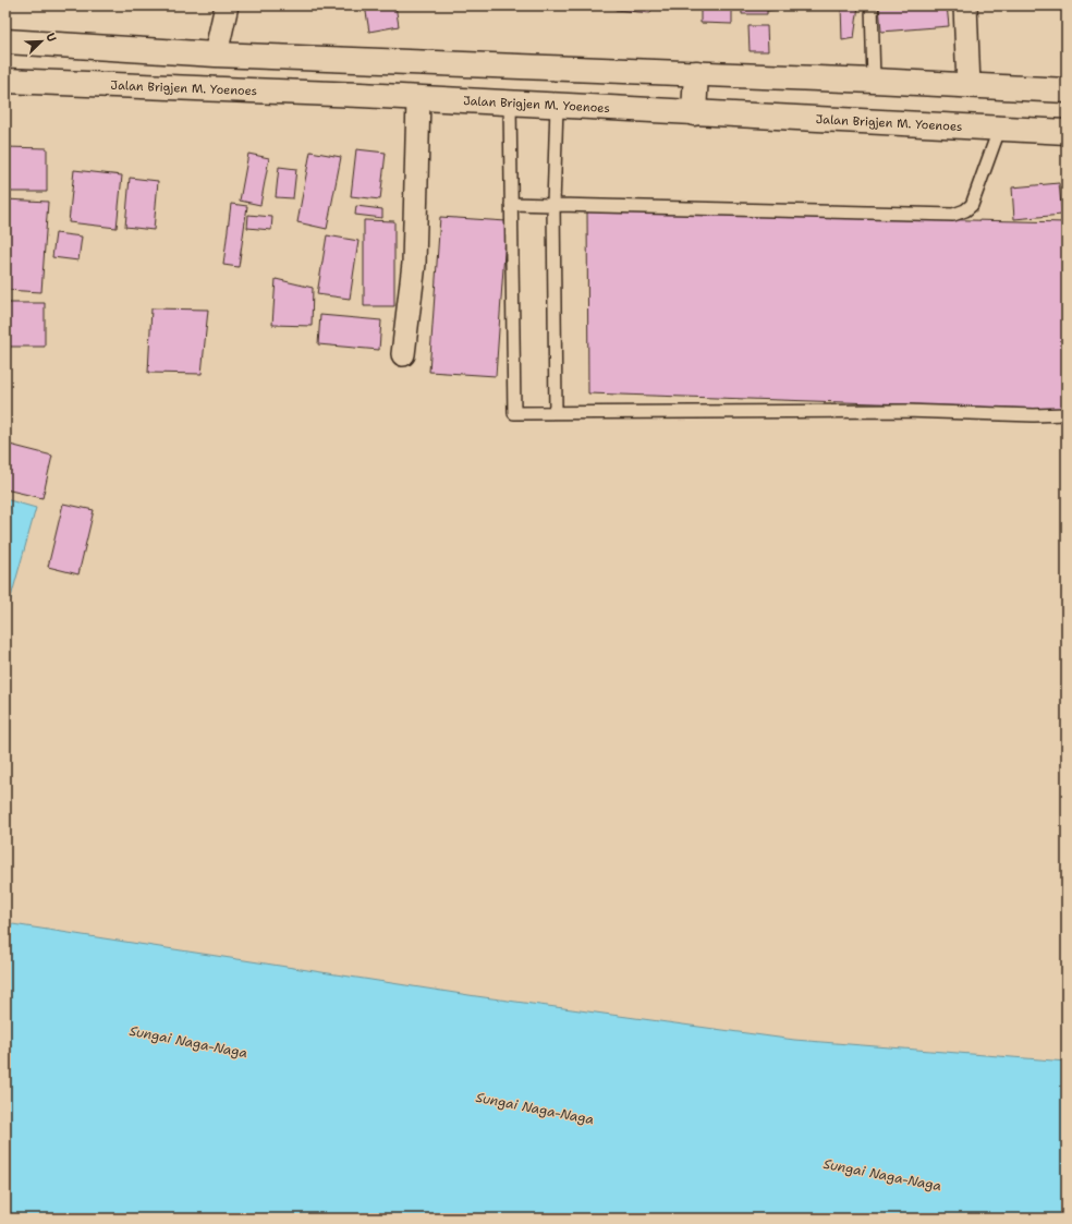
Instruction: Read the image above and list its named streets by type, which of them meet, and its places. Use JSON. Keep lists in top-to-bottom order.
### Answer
{
  "streets": {
    "main road": ["Jalan Brigjen M. Yoenoes"]
  },
  "water": ["Sungai Naga-Naga"],
  "north": "top right"
}
